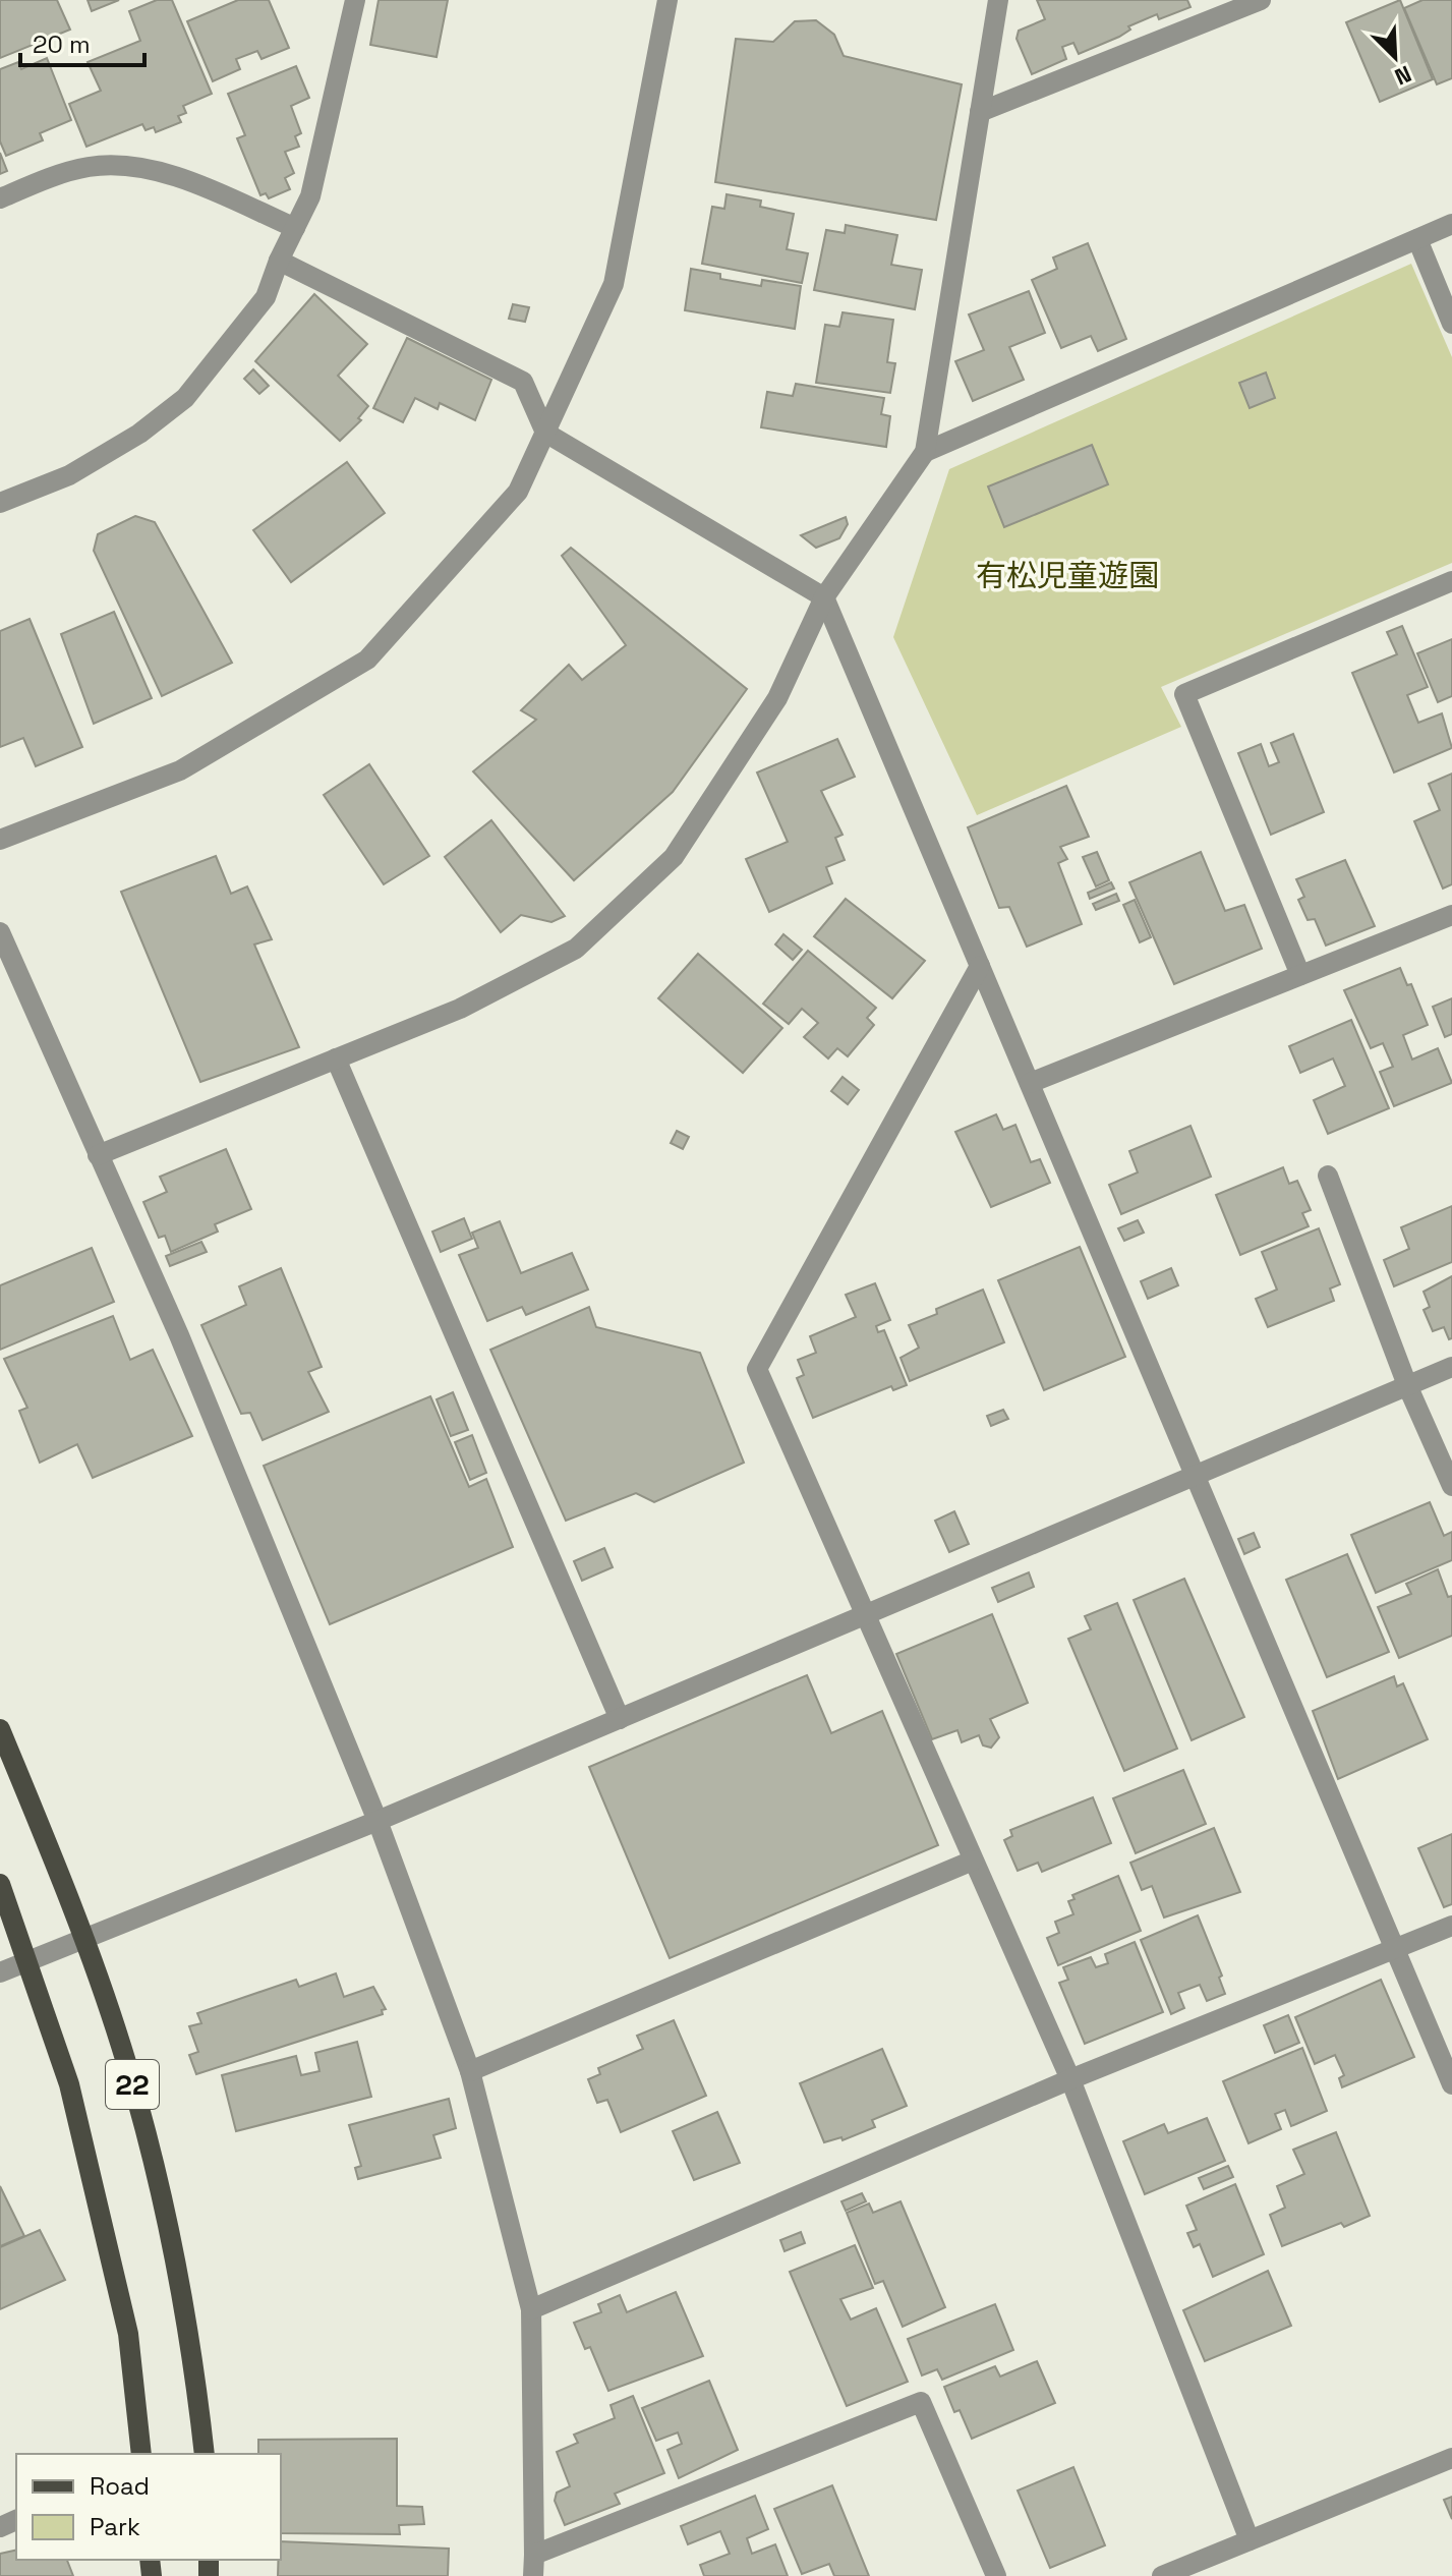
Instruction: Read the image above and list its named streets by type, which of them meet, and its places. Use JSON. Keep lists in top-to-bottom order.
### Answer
{
  "streets": {
    "main road": ["22"]
  },
  "parks": ["有松児童遊園"],
  "legend": ["Road", "Park"],
  "scale_bar": "20 m",
  "north": "bottom right"
}
